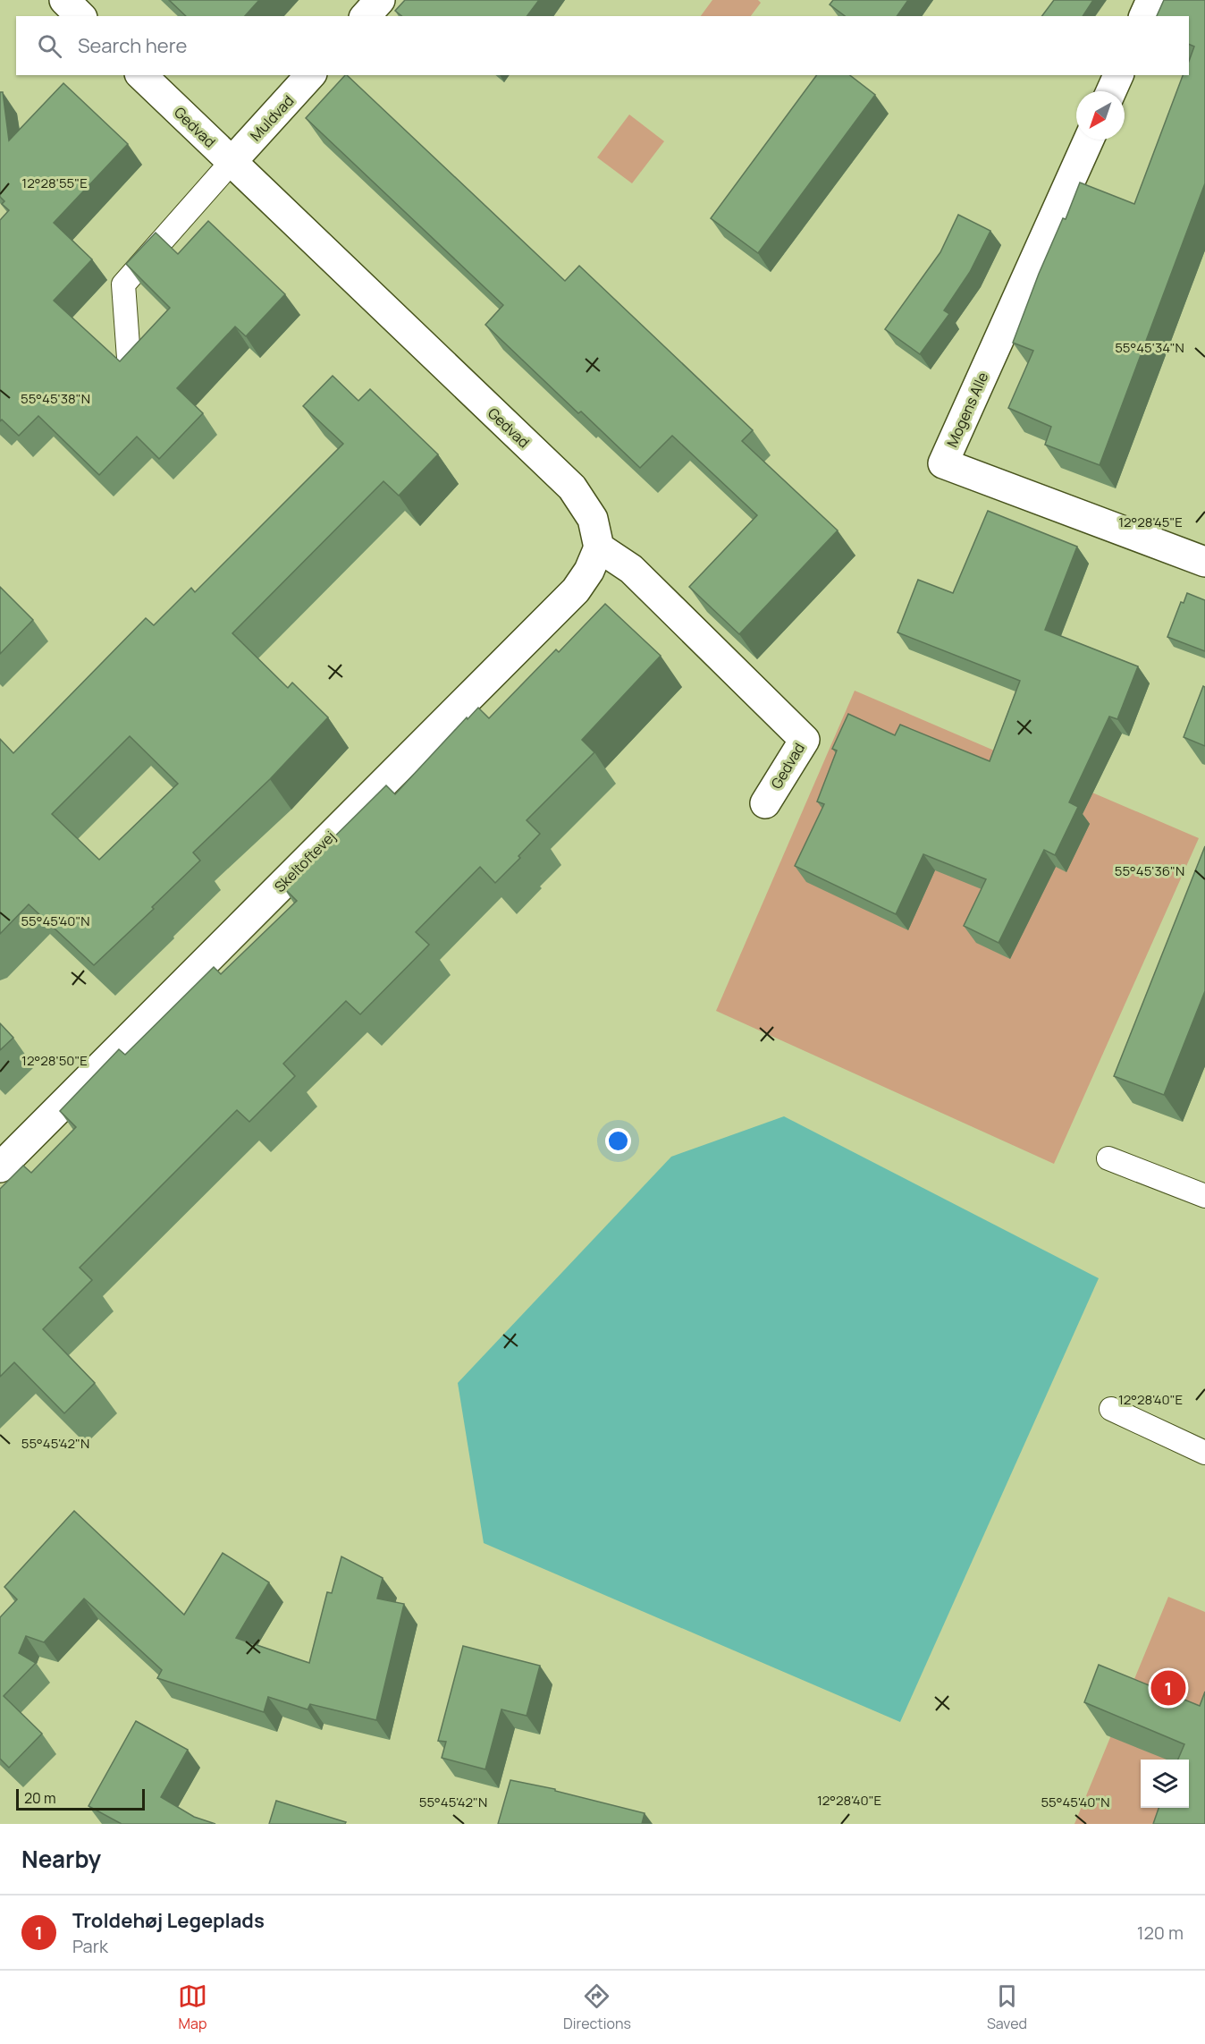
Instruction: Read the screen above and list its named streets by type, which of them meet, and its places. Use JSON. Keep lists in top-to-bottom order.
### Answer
{
  "streets": {
    "street": [
      "Muldvad",
      "Gedvad",
      "Mogens Alle",
      "Skeltoftevej"
    ]
  },
  "crossings": [
    ["Muldvad", "Gedvad"],
    ["Gedvad", "Skeltoftevej"]
  ],
  "scale_bar": "20 m",
  "north": "bottom left",
  "page": {
    "search": "Search here",
    "pins": "1",
    "scale": "20 m",
    "heading": "Nearby",
    "list": [
      {
        "mark": "1",
        "name": "Troldehøj Legeplads",
        "note": "Park",
        "value": "120 m"
      }
    ],
    "nav": ["Map", "Directions", "Saved"]
  },
  "coordinates": [
    "12°28'55\"E",
    "55°45'34\"N",
    "55°45'38\"N",
    "12°28'45\"E",
    "55°45'36\"N",
    "55°45'40\"N",
    "12°28'50\"E",
    "12°28'40\"E",
    "55°45'42\"N"
  ]
}
